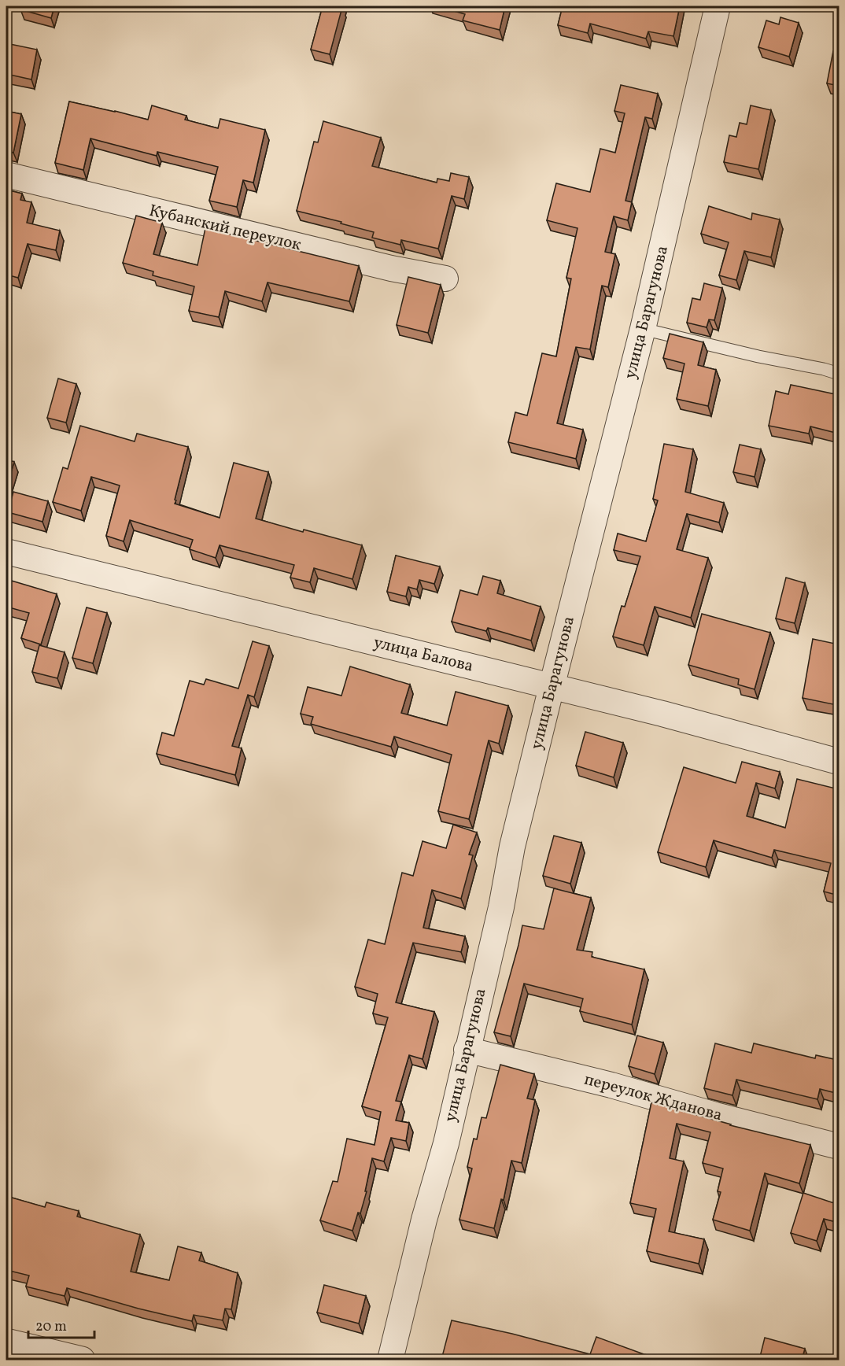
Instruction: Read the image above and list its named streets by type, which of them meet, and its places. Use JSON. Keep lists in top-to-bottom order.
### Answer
{
  "streets": {
    "street": [
      "Кубанский переулок",
      "улица Барагунова",
      "улица Балова",
      "переулок Жданова"
    ]
  },
  "crossings": [
    ["улица Барагунова", "улица Балова"],
    ["улица Барагунова", "переулок Жданова"]
  ],
  "scale_bar": "20 m"
}
